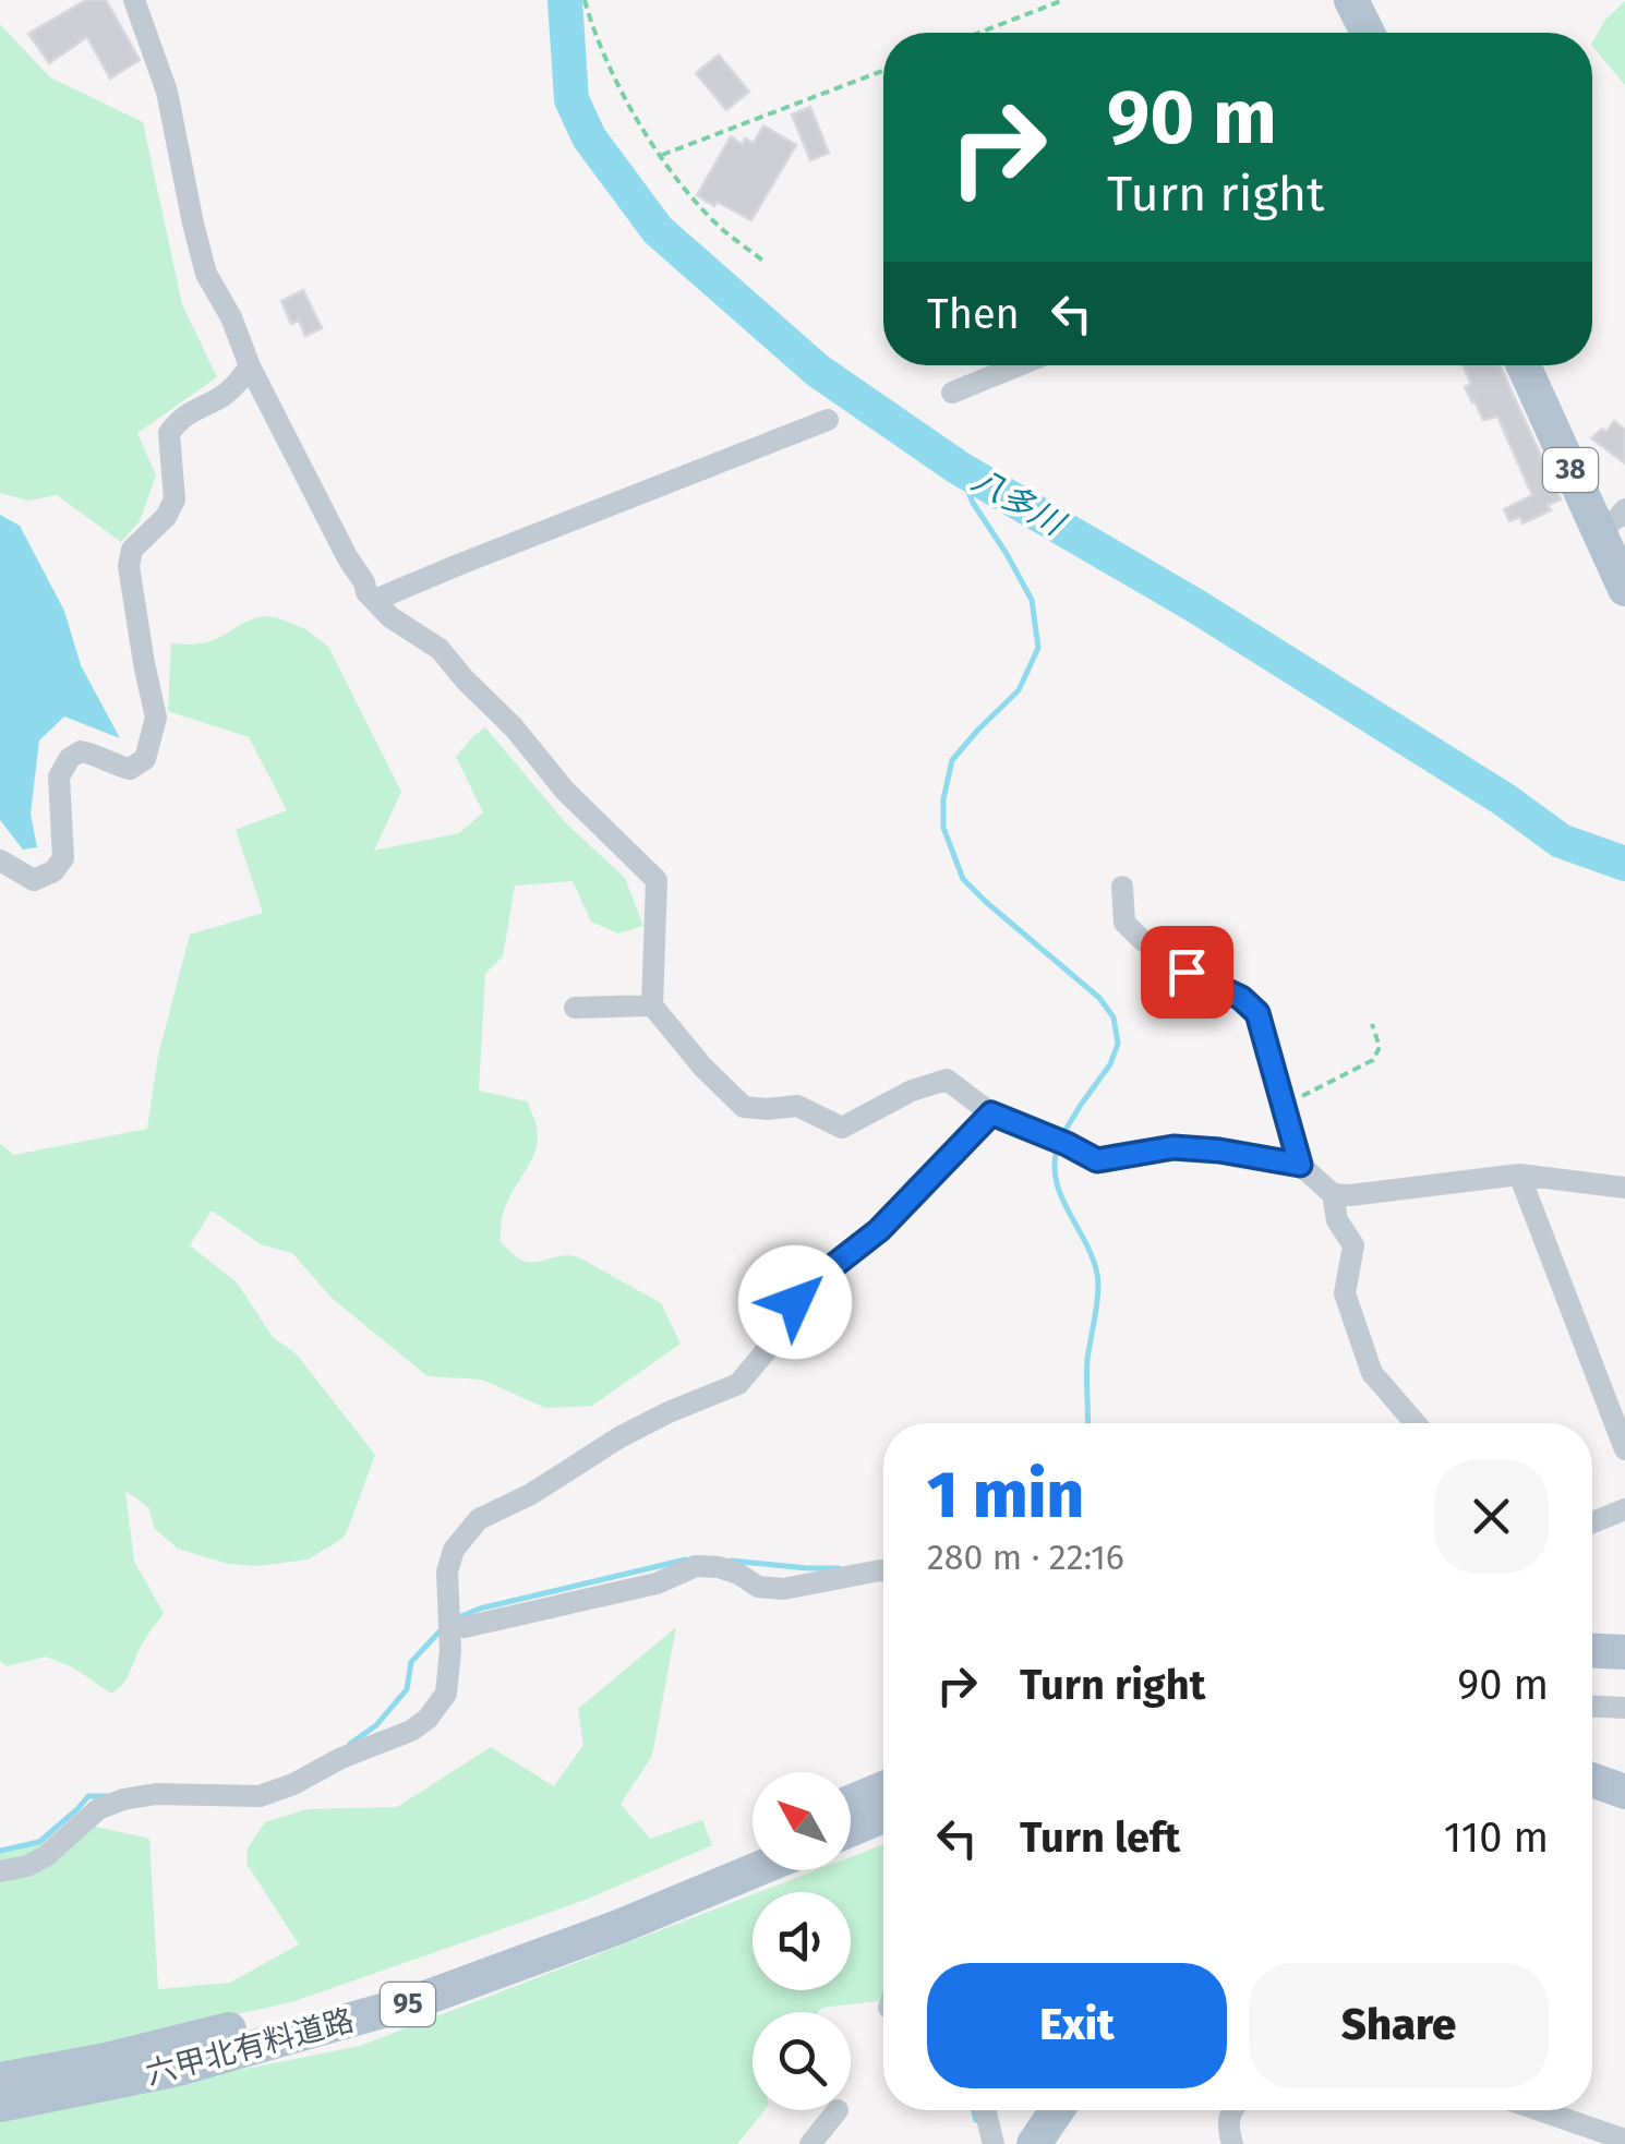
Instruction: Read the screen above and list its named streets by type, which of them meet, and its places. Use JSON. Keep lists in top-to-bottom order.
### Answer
{
  "streets": {
    "main road": ["38", "95", "六甲北有料道路"]
  },
  "water": ["八多川"],
  "north": "top left",
  "page": {
    "turn": ["90 m", "Turn right"],
    "then": "Then",
    "heading": ["1 min", "280 m · 22:16"],
    "list": [
      {
        "name": "Turn right",
        "value": "90 m"
      },
      {
        "name": "Turn left",
        "value": "110 m"
      }
    ],
    "buttons": ["Exit", "Share"]
  }
}
